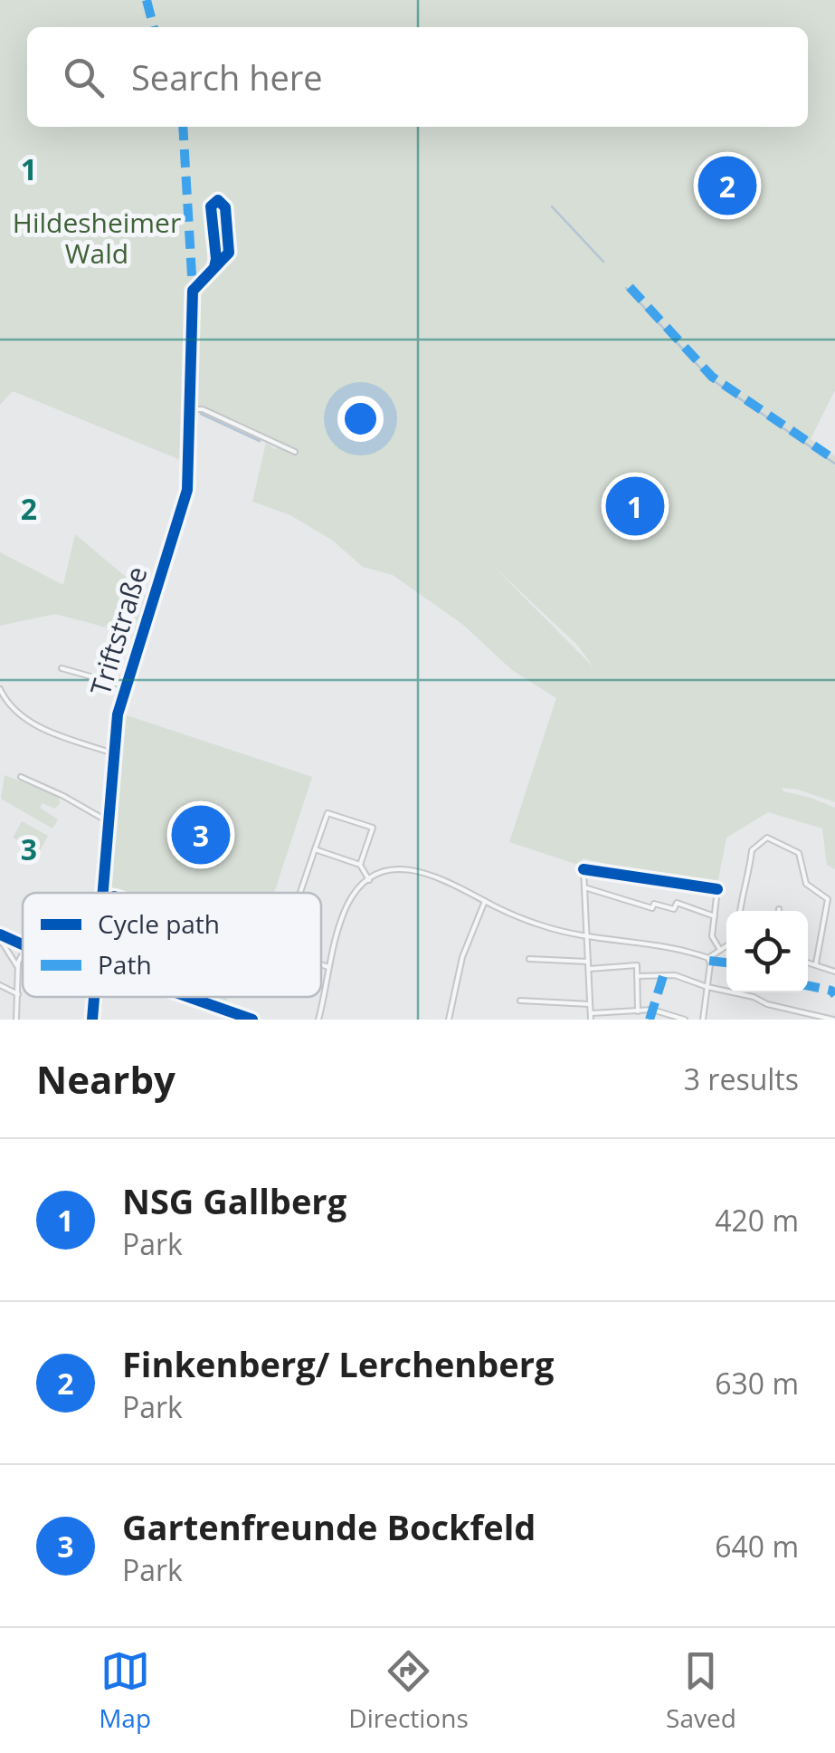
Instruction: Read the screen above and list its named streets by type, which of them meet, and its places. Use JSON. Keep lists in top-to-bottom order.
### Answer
{
  "streets": {
    "street": ["Triftstraße"]
  },
  "parks": ["Hildesheimer Wald"],
  "legend": ["Cycle path", "Path"],
  "page": {
    "search": "Search here",
    "pins": ["2", "1", "3"],
    "heading": ["Nearby", "3 results"],
    "list": [
      {
        "mark": "1",
        "name": "NSG Gallberg",
        "note": "Park",
        "value": "420 m"
      },
      {
        "mark": "2",
        "name": "Finkenberg/ Lerchenberg",
        "note": "Park",
        "value": "630 m"
      },
      {
        "mark": "3",
        "name": "Gartenfreunde Bockfeld",
        "note": "Park",
        "value": "640 m"
      }
    ],
    "nav": ["Map", "Directions", "Saved"]
  },
  "grid": {
    "rows": ["1", "2", "3"]
  }
}
